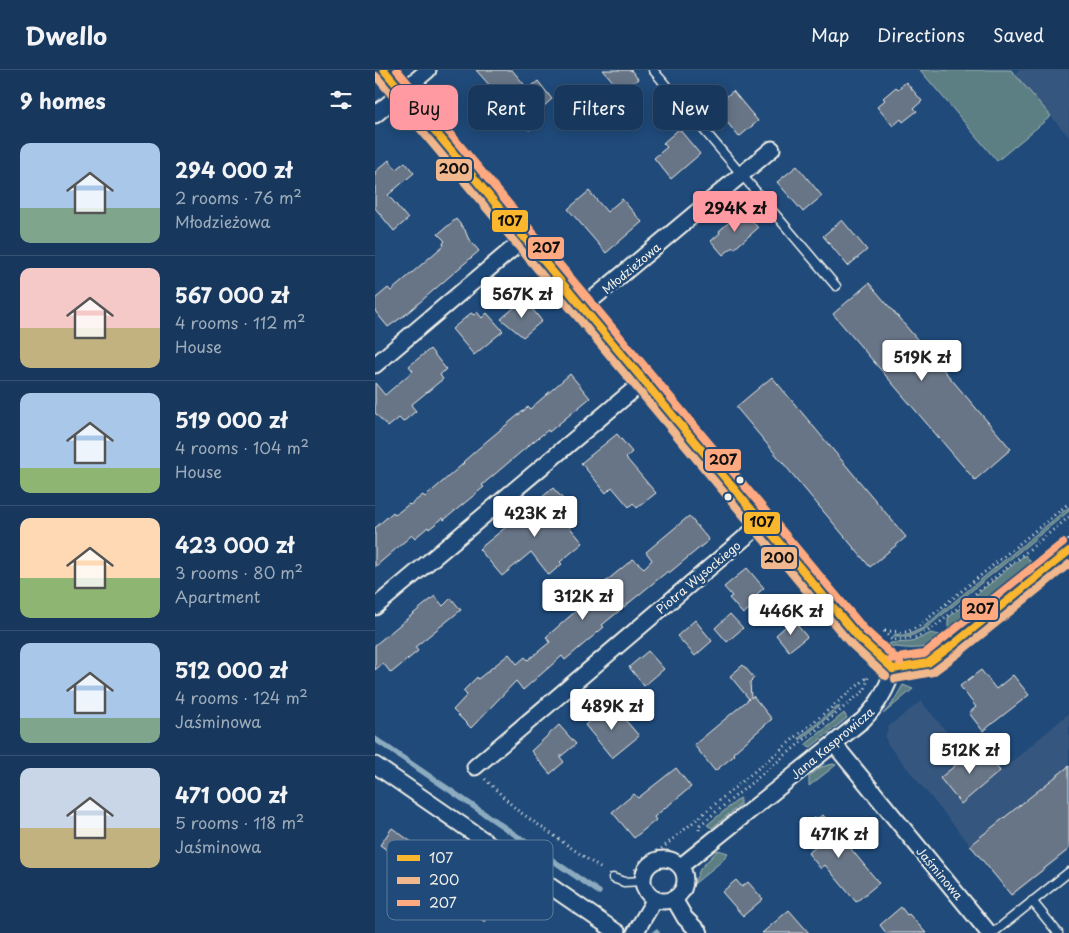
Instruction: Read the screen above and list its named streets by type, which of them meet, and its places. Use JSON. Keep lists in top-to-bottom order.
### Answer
{
  "streets": {
    "street": [
      "Młodzieżowa",
      "Piotra Wysockiego",
      "Jana Kasprowicza",
      "Jaśminowa"
    ]
  },
  "crossings": [
    ["Jana Kasprowicza", "Jaśminowa"]
  ],
  "lines": ["transit line 107", "transit line 207", "transit line 200"],
  "legend": ["107", "200", "207"],
  "page": {
    "header": "Dwello",
    "nav": ["Map", "Directions", "Saved"],
    "heading": "9 homes",
    "chip": [
      "Buy",
      "Rent",
      "Filters",
      "New"
    ],
    "list": [
      {
        "name": "294 000 zł",
        "note": "2 rooms · 76 m² · Młodzieżowa"
      },
      {
        "name": "567 000 zł",
        "note": "4 rooms · 112 m² · House"
      },
      {
        "name": "519 000 zł",
        "note": "4 rooms · 104 m² · House"
      },
      {
        "name": "423 000 zł",
        "note": "3 rooms · 80 m² · Apartment"
      },
      {
        "name": "512 000 zł",
        "note": "4 rooms · 124 m² · Jaśminowa"
      },
      {
        "name": "471 000 zł",
        "note": "5 rooms · 118 m² · Jaśminowa"
      }
    ],
    "price": [
      "294K zł",
      "567K zł",
      "519K zł",
      "423K zł",
      "312K zł",
      "446K zł",
      "489K zł",
      "512K zł",
      "471K zł"
    ]
  }
}
